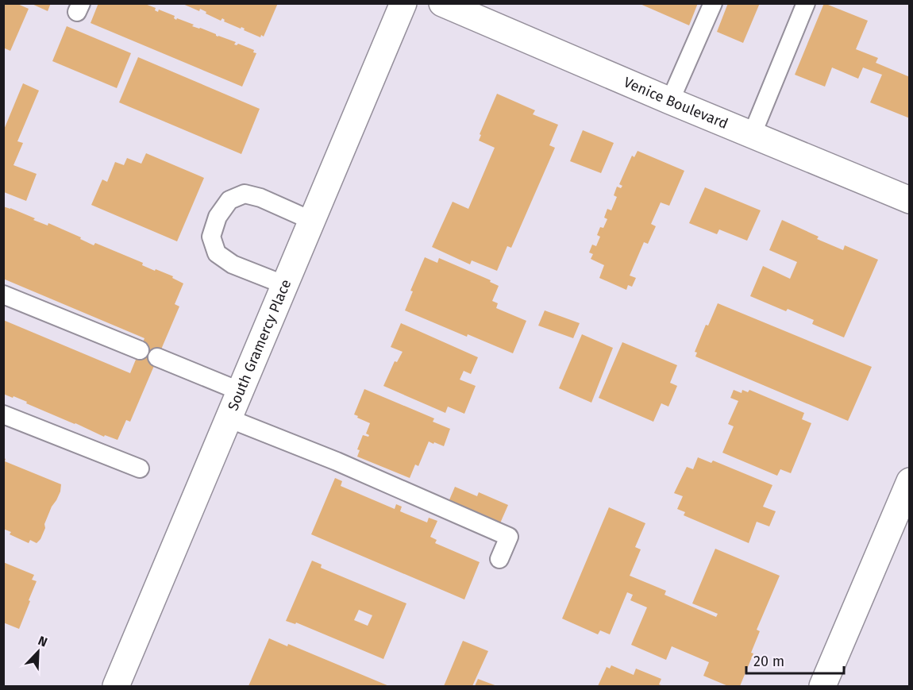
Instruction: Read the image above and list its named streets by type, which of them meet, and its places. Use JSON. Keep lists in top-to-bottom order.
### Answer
{
  "streets": {
    "street": ["Venice Boulevard", "South Gramercy Place"]
  },
  "scale_bar": "20 m",
  "north": "top right"
}
